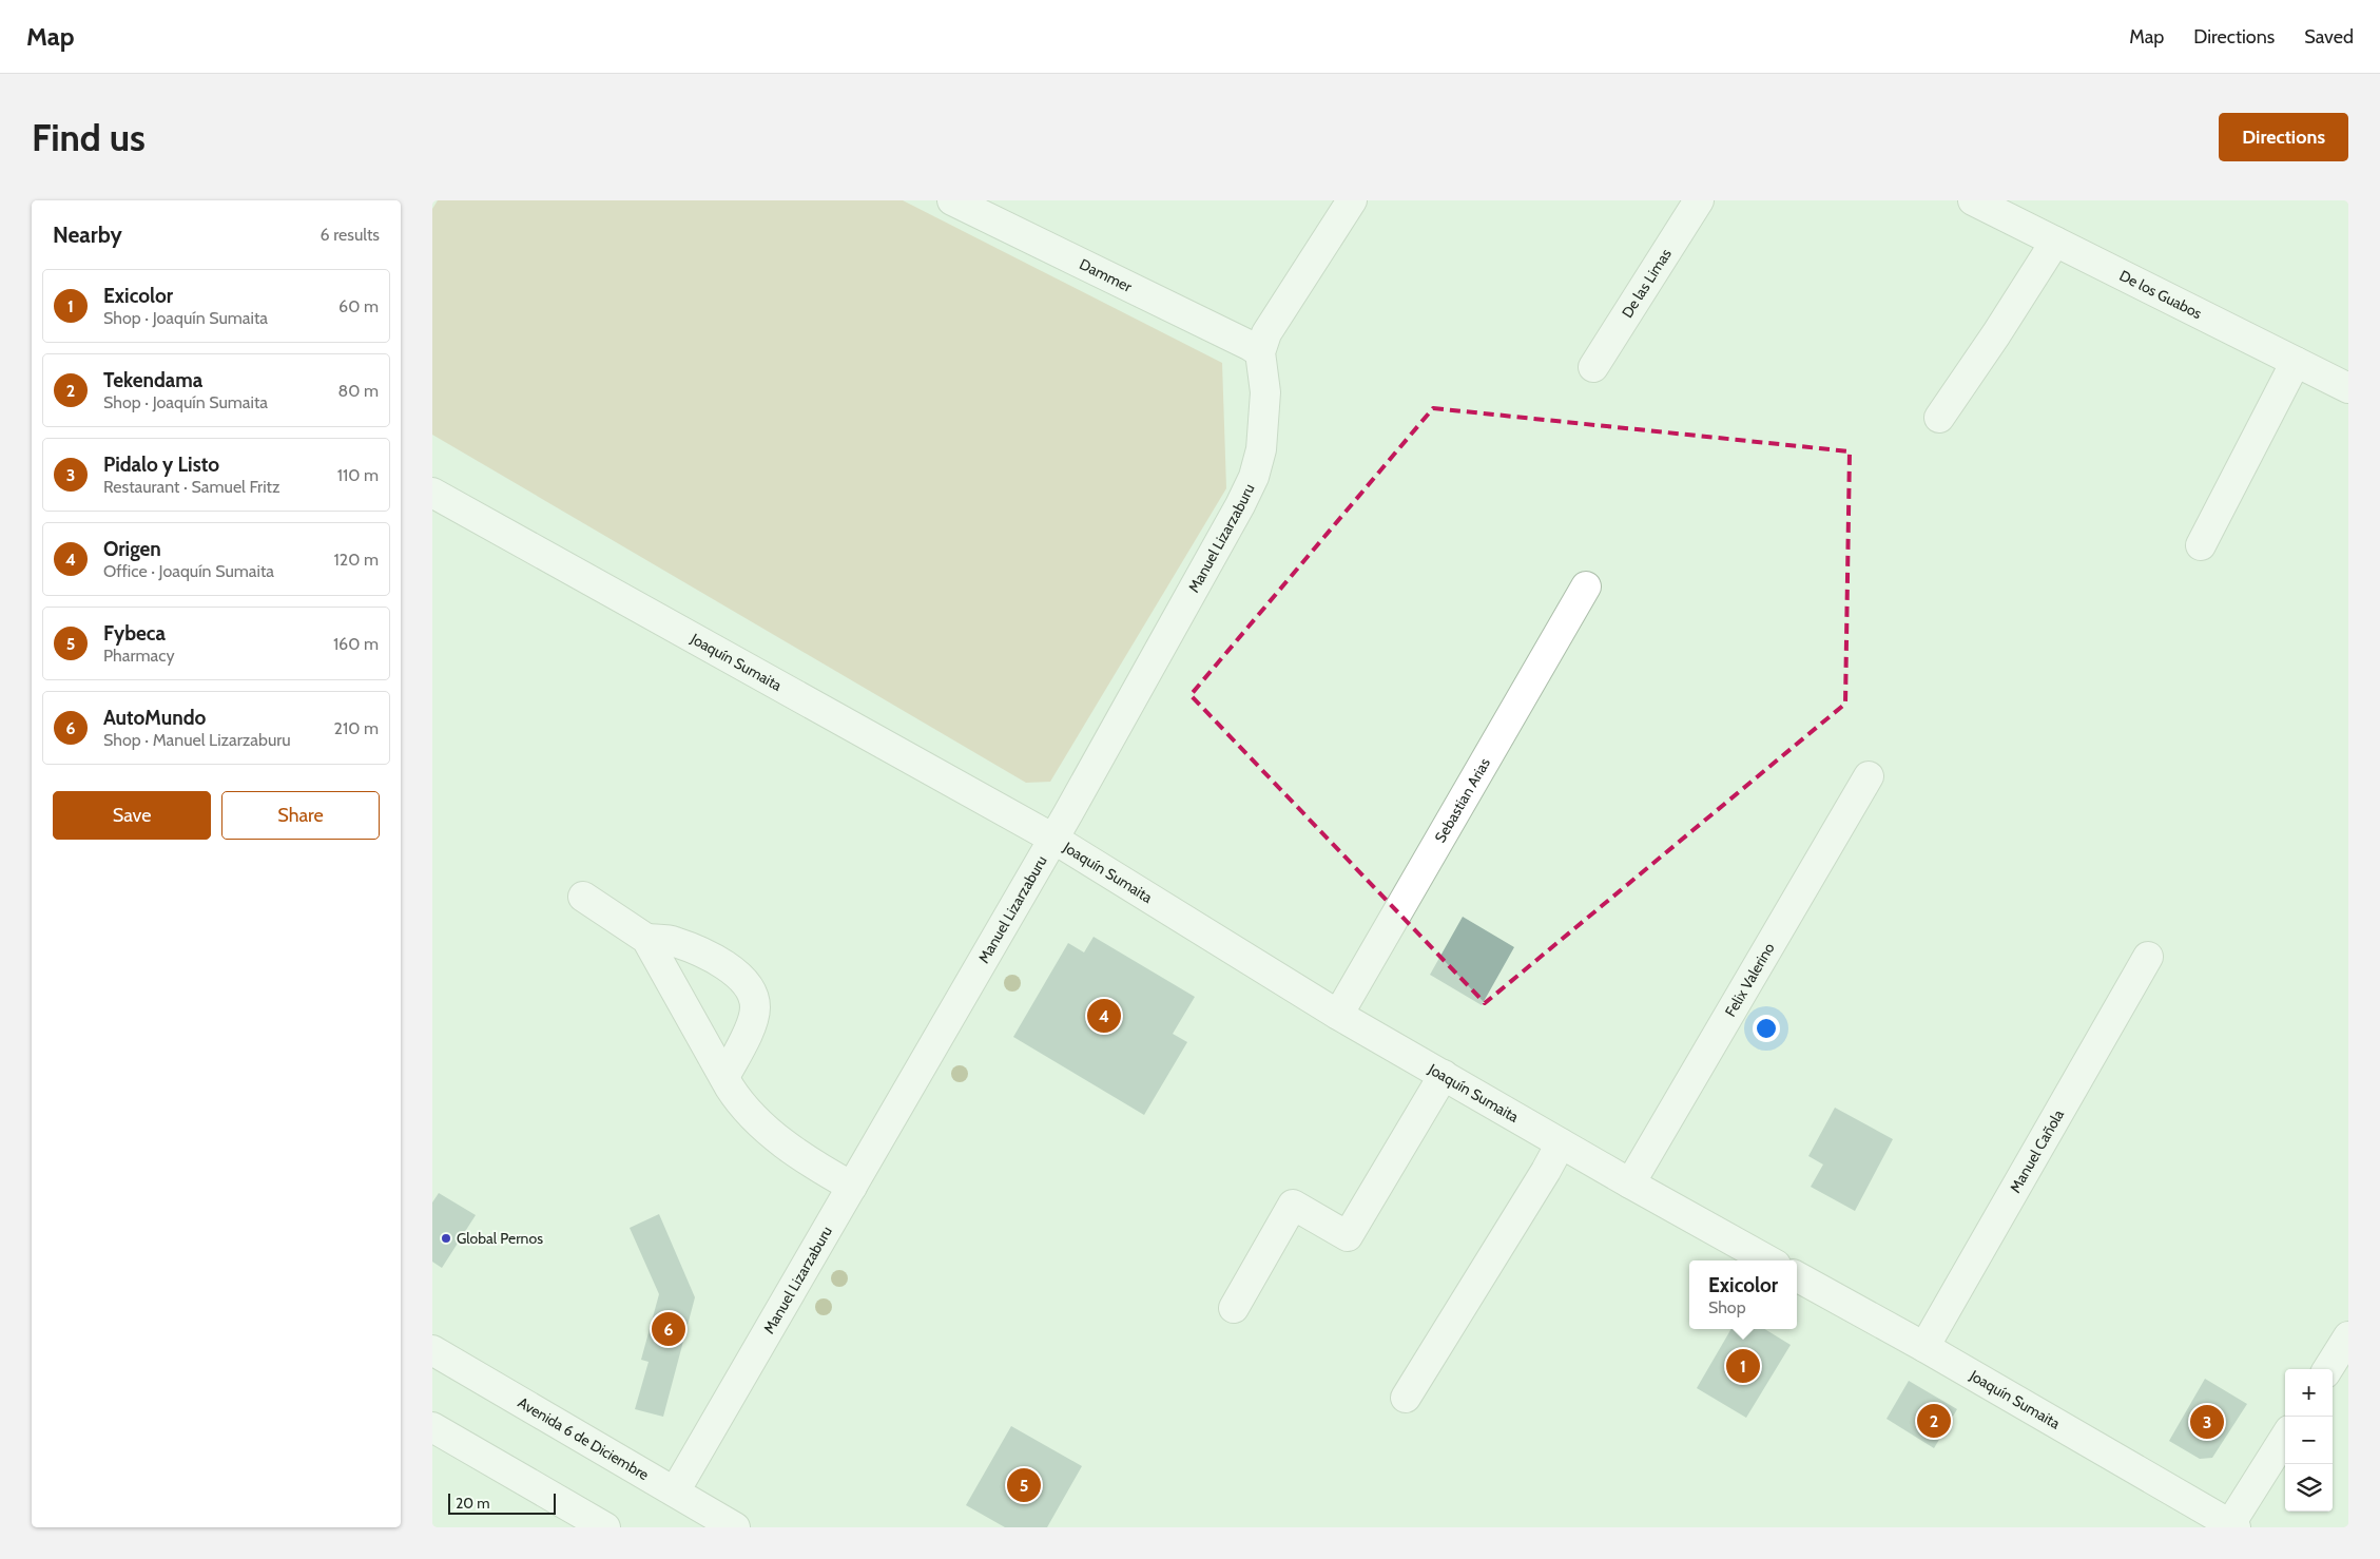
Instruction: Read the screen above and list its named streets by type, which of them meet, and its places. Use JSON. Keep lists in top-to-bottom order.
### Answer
{
  "streets": {
    "street": [
      "Dammer",
      "De las Limas",
      "De los Guabos",
      "Manuel Lizarzaburu",
      "Joaquín Sumaita",
      "Sebastian Arias",
      "Felix Valerino",
      "Manuel Cañola",
      "Avenida 6 de Diciembre"
    ]
  },
  "crossings": [
    ["Dammer", "Manuel Lizarzaburu"],
    ["Manuel Lizarzaburu", "Joaquín Sumaita"],
    ["Manuel Lizarzaburu", "Avenida 6 de Diciembre"],
    ["Joaquín Sumaita", "Sebastian Arias"],
    ["Joaquín Sumaita", "Felix Valerino"],
    ["Joaquín Sumaita", "Manuel Cañola"]
  ],
  "places": ["Global Pernos"],
  "scale_bar": "20 m",
  "page": {
    "header": "Map",
    "nav": ["Map", "Directions", "Saved"],
    "buttons": [
      "Directions",
      ["Save", "Share"]
    ],
    "title": "Find us",
    "heading": ["Nearby", "6 results"],
    "list": [
      {
        "mark": "1",
        "name": "Exicolor",
        "note": "Shop · Joaquín Sumaita",
        "value": "60 m"
      },
      {
        "mark": "2",
        "name": "Tekendama",
        "note": "Shop · Joaquín Sumaita",
        "value": "80 m"
      },
      {
        "mark": "3",
        "name": "Pidalo y Listo",
        "note": "Restaurant · Samuel Fritz",
        "value": "110 m"
      },
      {
        "mark": "4",
        "name": "Origen",
        "note": "Office · Joaquín Sumaita",
        "value": "120 m"
      },
      {
        "mark": "5",
        "name": "Fybeca",
        "note": "Pharmacy",
        "value": "160 m"
      },
      {
        "mark": "6",
        "name": "AutoMundo",
        "note": "Shop · Manuel Lizarzaburu",
        "value": "210 m"
      }
    ],
    "pins": [
      "4",
      "6",
      "1",
      "2",
      "3",
      "5"
    ],
    "popup": ["Exicolor", "Shop"],
    "map_buttons": ["+", "−"],
    "scale": "20 m"
  }
}
